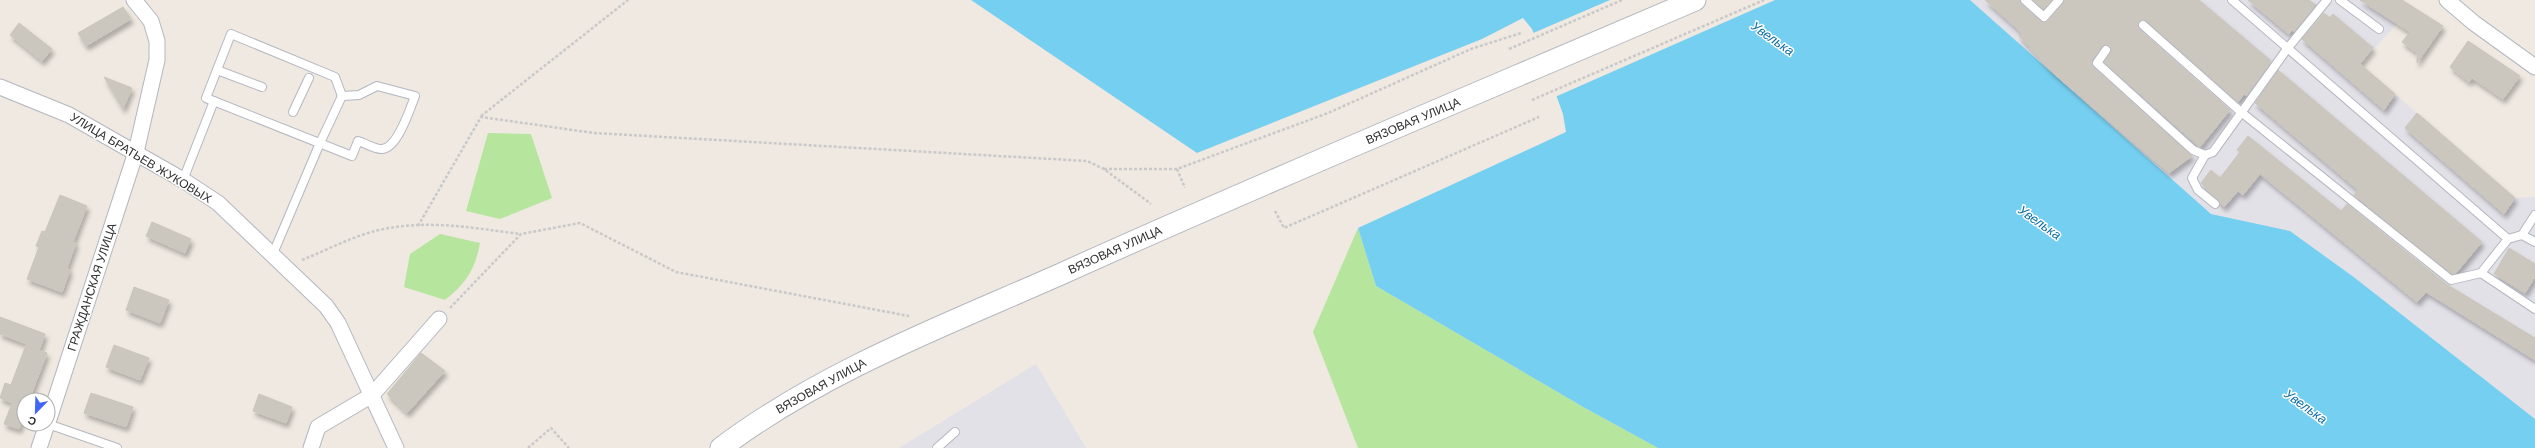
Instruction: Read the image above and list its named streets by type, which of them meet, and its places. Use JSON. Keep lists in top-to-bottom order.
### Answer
{
  "streets": {
    "street": ["ВЯЗОВАЯ УЛИЦА", "УЛИЦА БРАТЬЕВ ЖУКОВЫХ", "ГРАЖДАНСКАЯ УЛИЦА"]
  },
  "crossings": [
    ["УЛИЦА БРАТЬЕВ ЖУКОВЫХ", "ГРАЖДАНСКАЯ УЛИЦА"]
  ],
  "water": ["Увелька"],
  "north": "bottom left"
}
